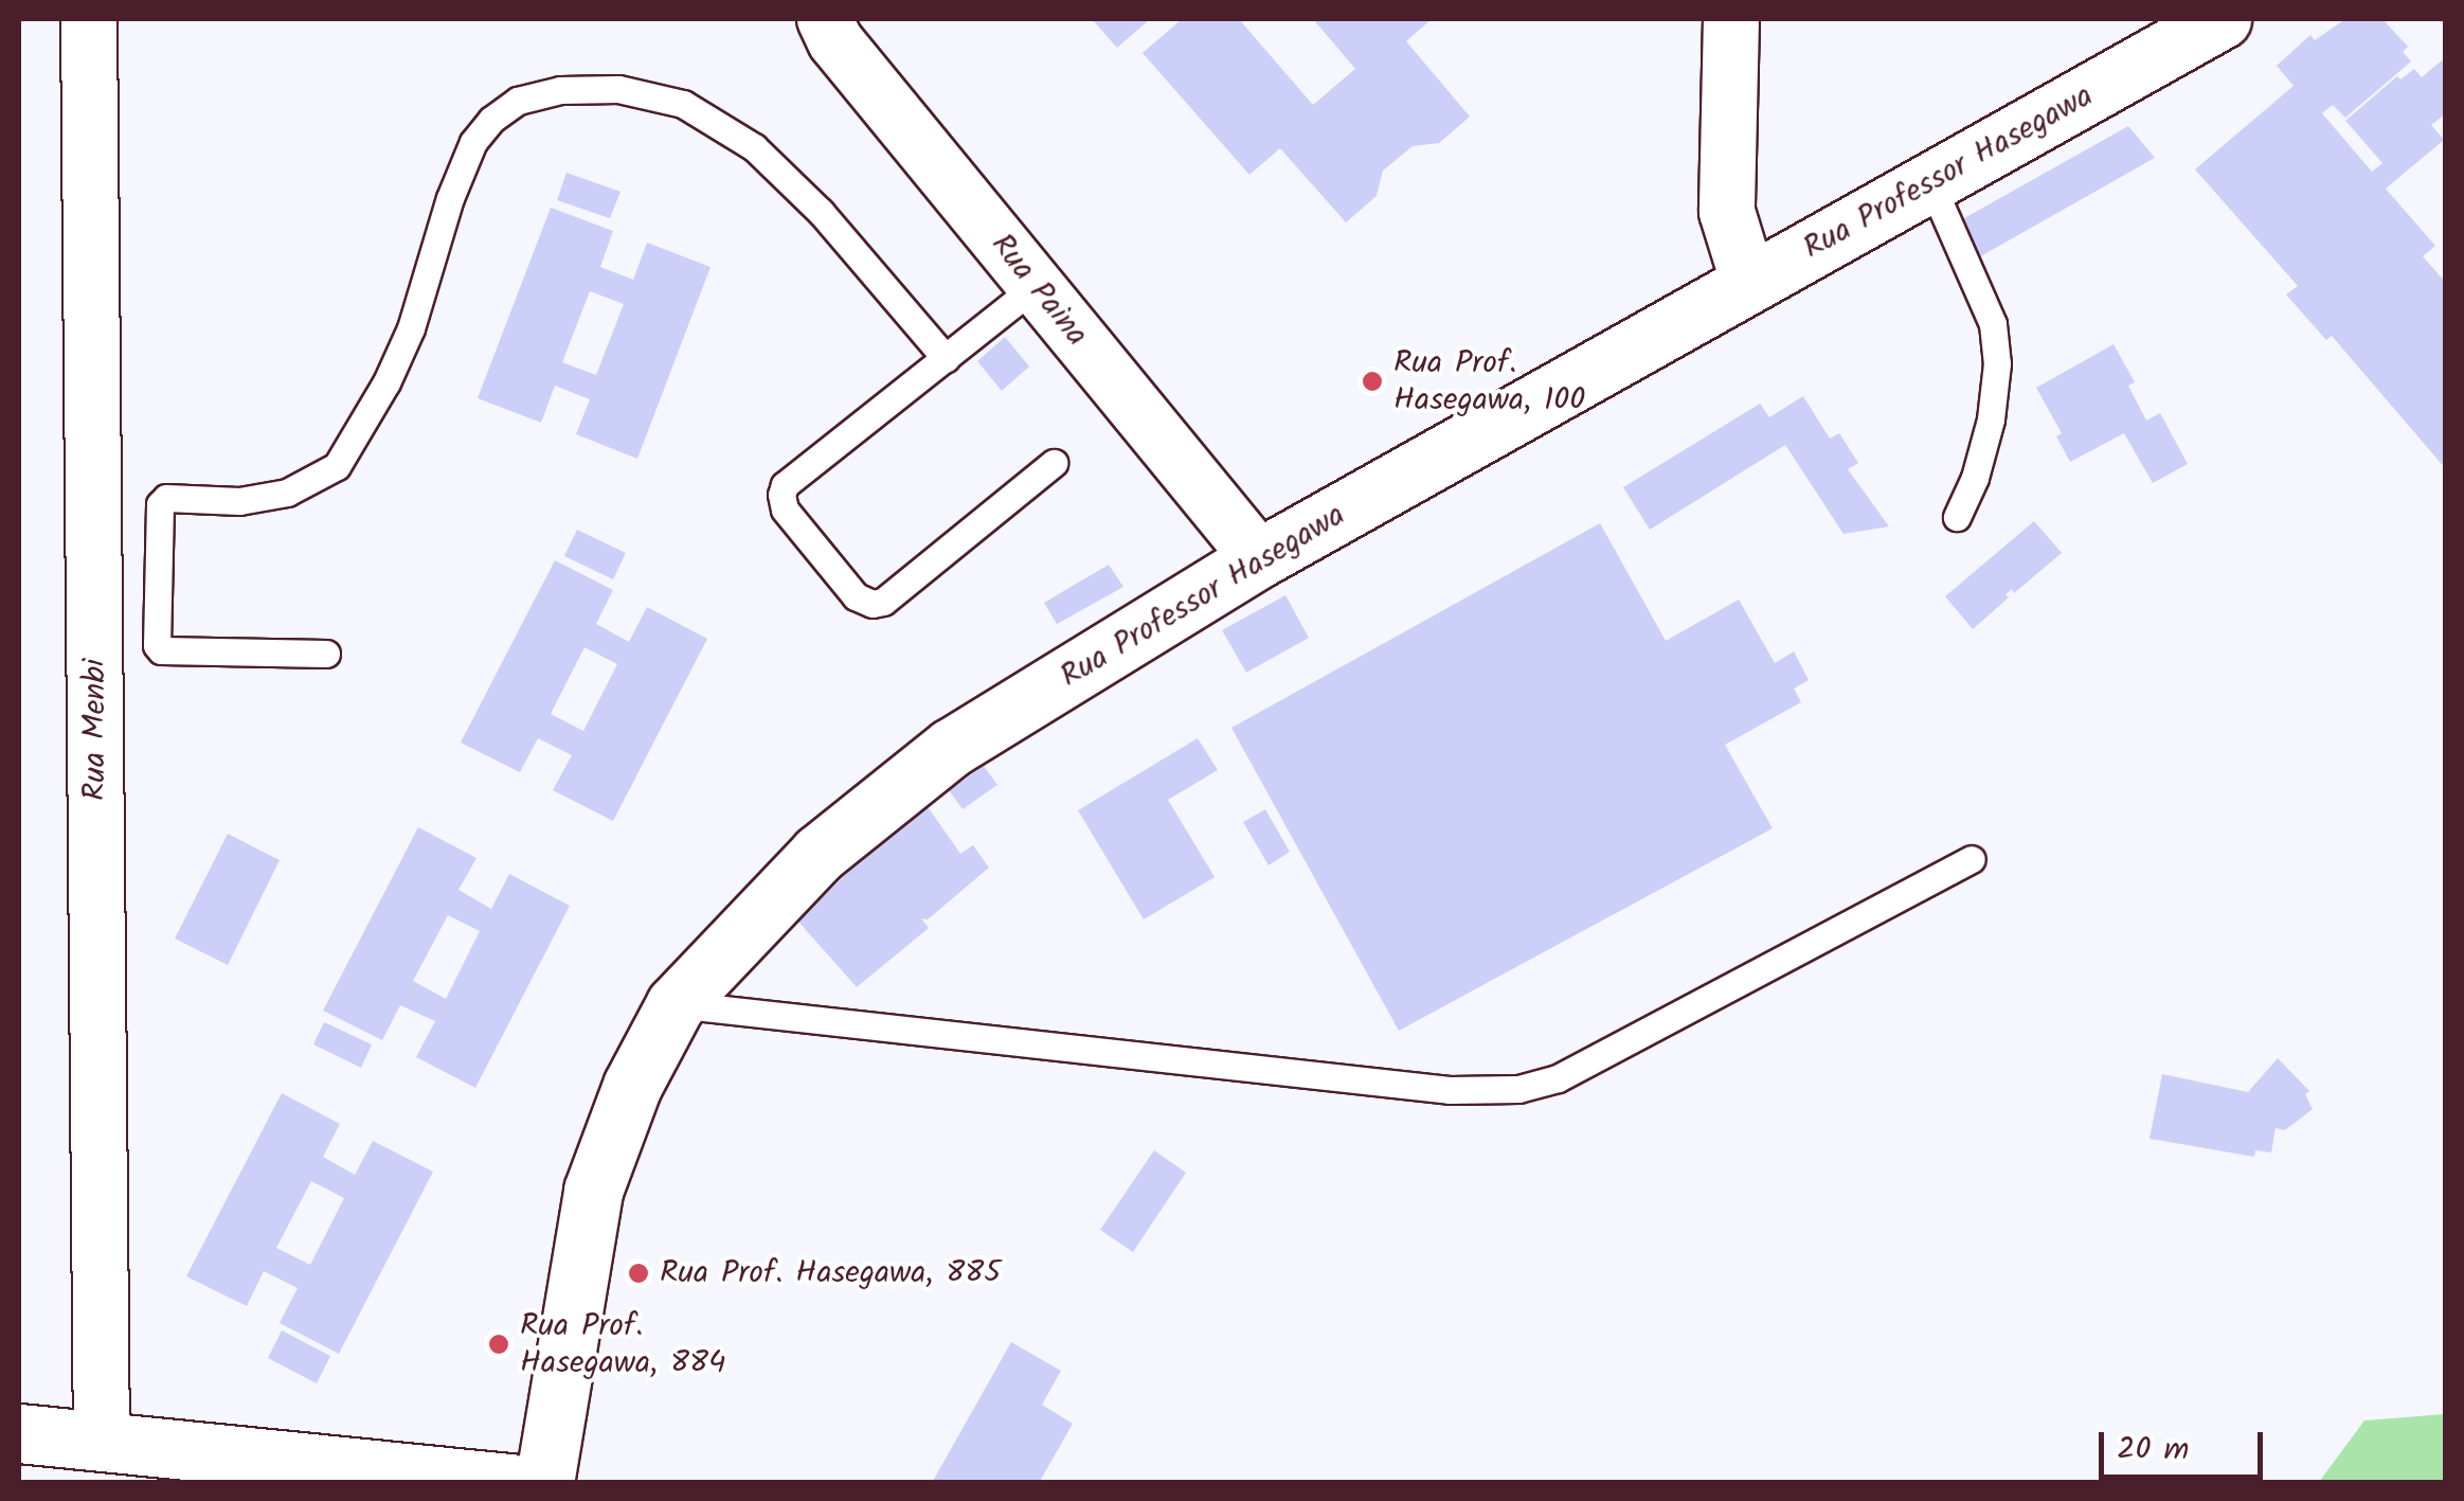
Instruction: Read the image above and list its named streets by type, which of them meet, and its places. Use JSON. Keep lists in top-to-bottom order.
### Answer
{
  "streets": {
    "street": ["Rua Professor Hasegawa", "Rua Paina", "Rua Menbi"]
  },
  "crossings": [
    ["Rua Professor Hasegawa", "Rua Paina"]
  ],
  "places": ["Rua Prof. Hasegawa, 100", "Rua Prof. Hasegawa, 885", "Rua Prof. Hasegawa, 884"],
  "scale_bar": "20 m"
}
